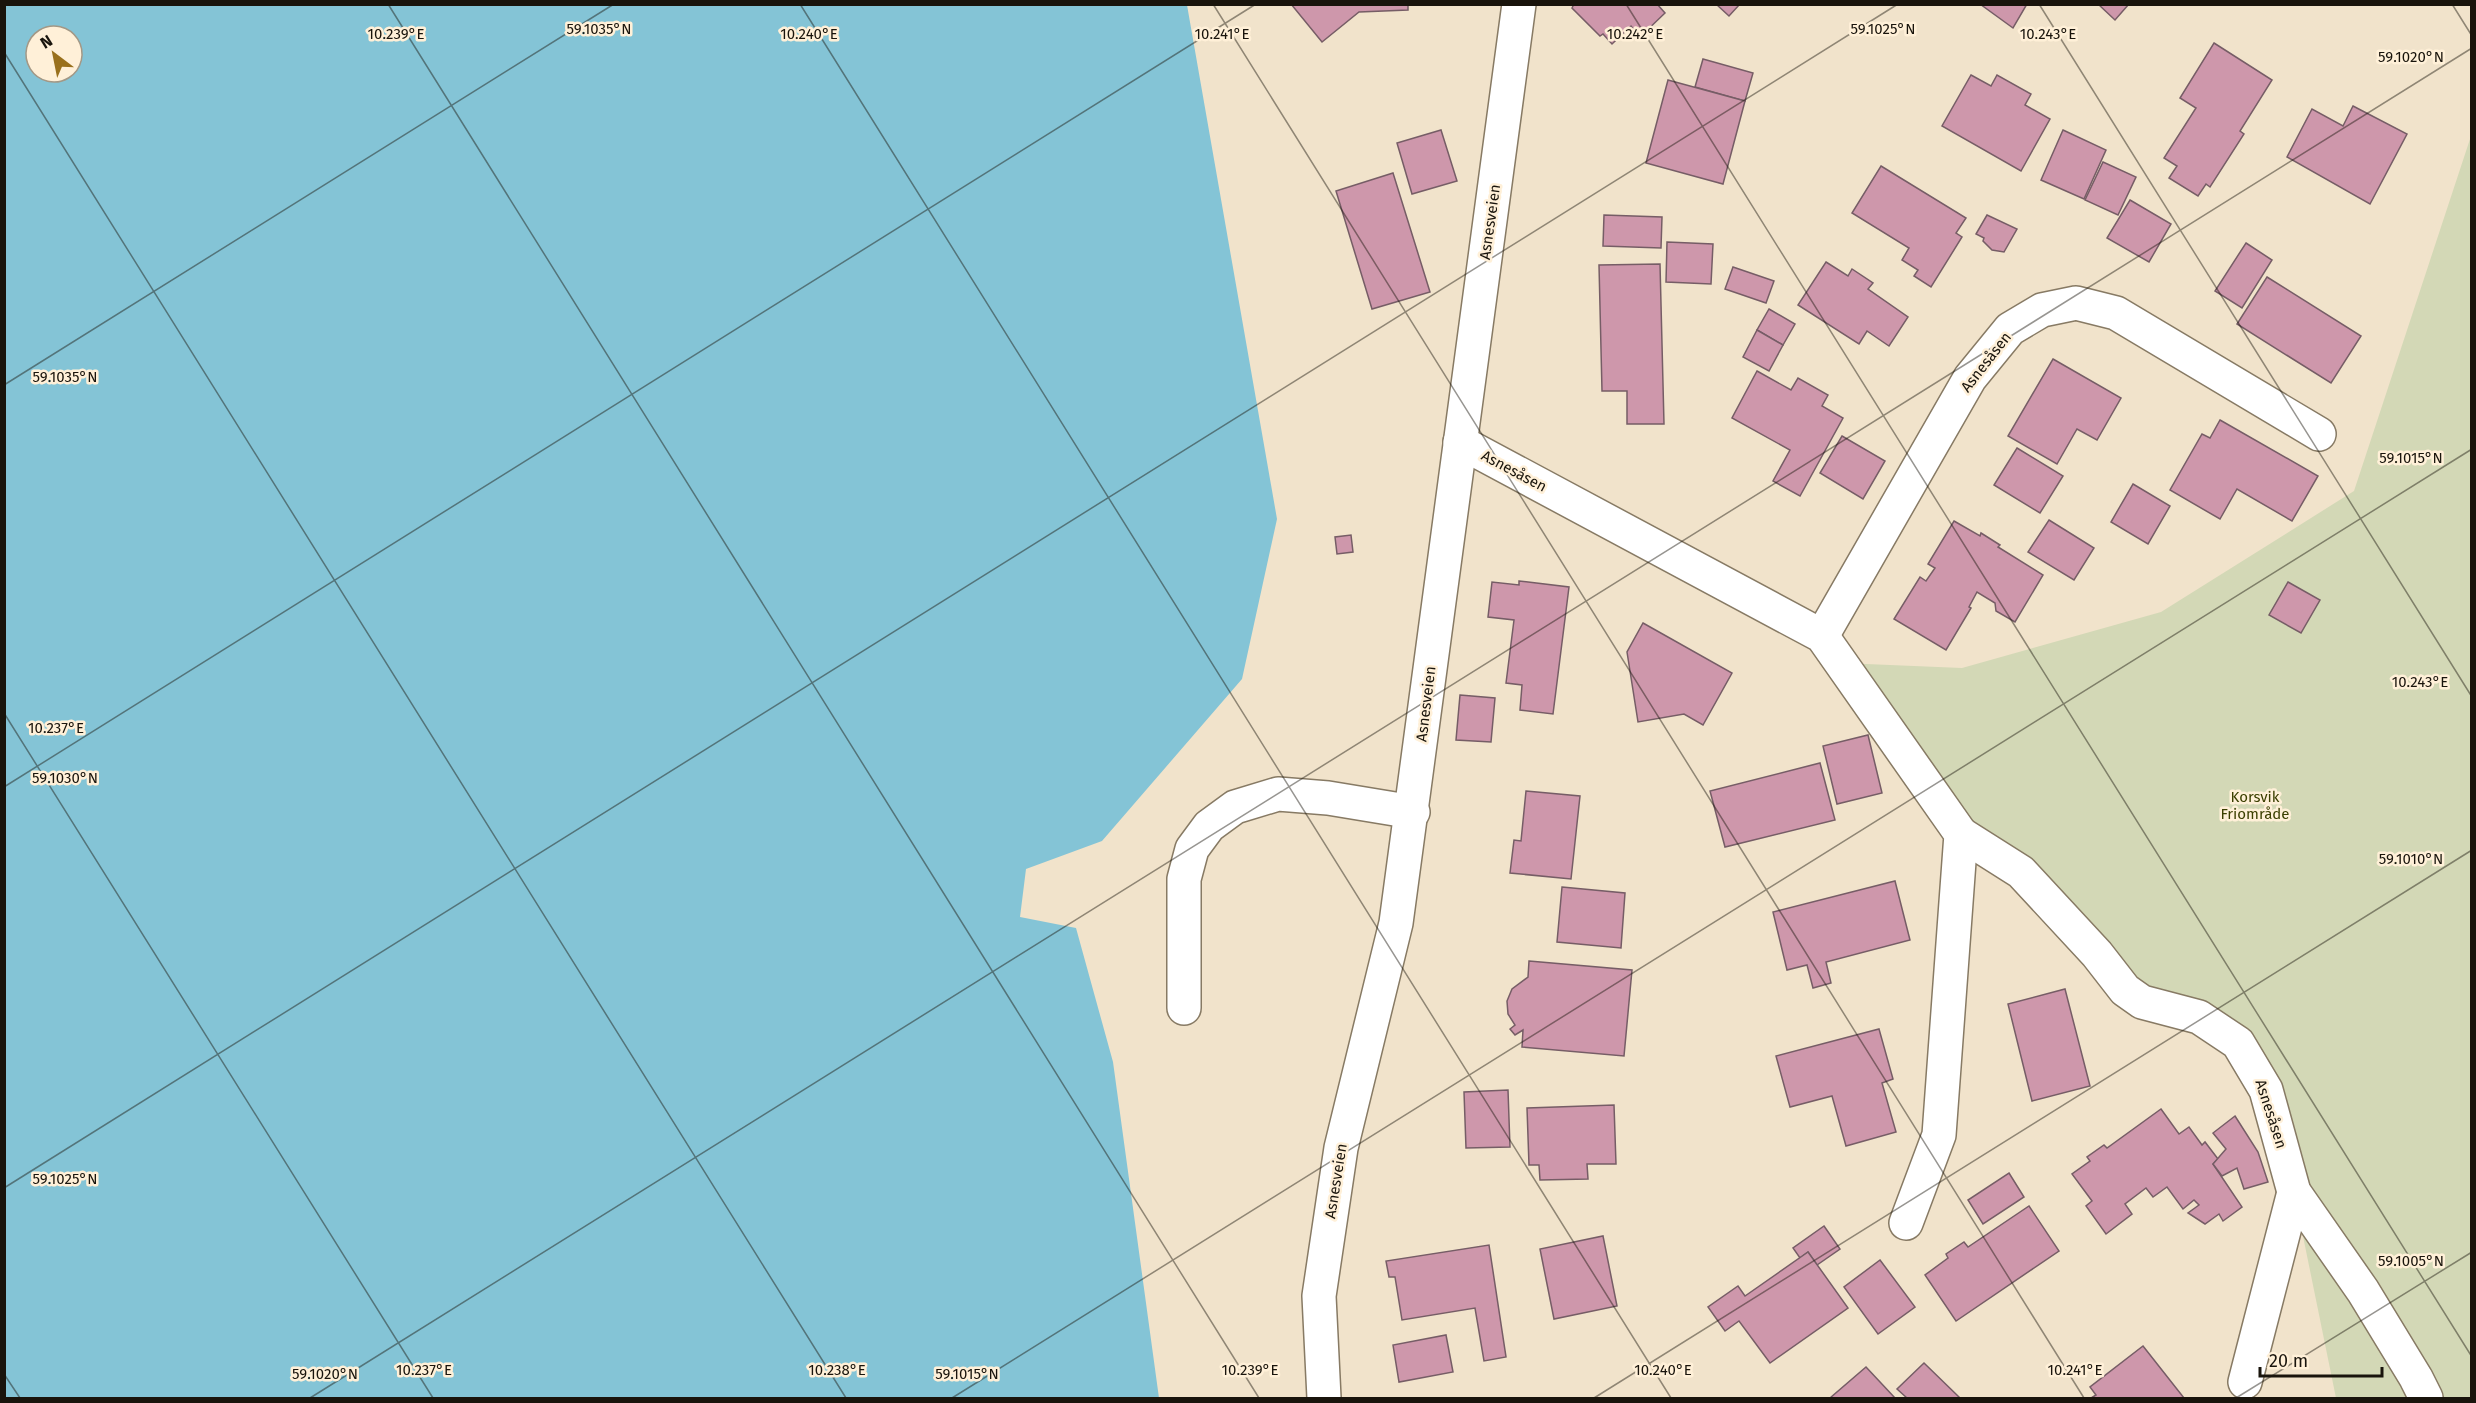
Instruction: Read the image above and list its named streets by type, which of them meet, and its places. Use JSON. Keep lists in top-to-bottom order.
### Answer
{
  "streets": {
    "street": ["Asnesveien", "Asnesåsen"]
  },
  "crossings": [
    ["Asnesveien", "Asnesåsen"]
  ],
  "parks": ["Korsvik Friområde"],
  "scale_bar": "20 m",
  "north": "top left",
  "coordinates": [
    "59.1035°N",
    "59.1025°N",
    "10.239°E",
    "10.240°E",
    "10.241°E",
    "10.242°E",
    "10.243°E",
    "59.1020°N",
    "59.1015°N",
    "10.237°E",
    "59.1030°N",
    "59.1010°N",
    "59.1005°N",
    "10.238°E"
  ]
}
